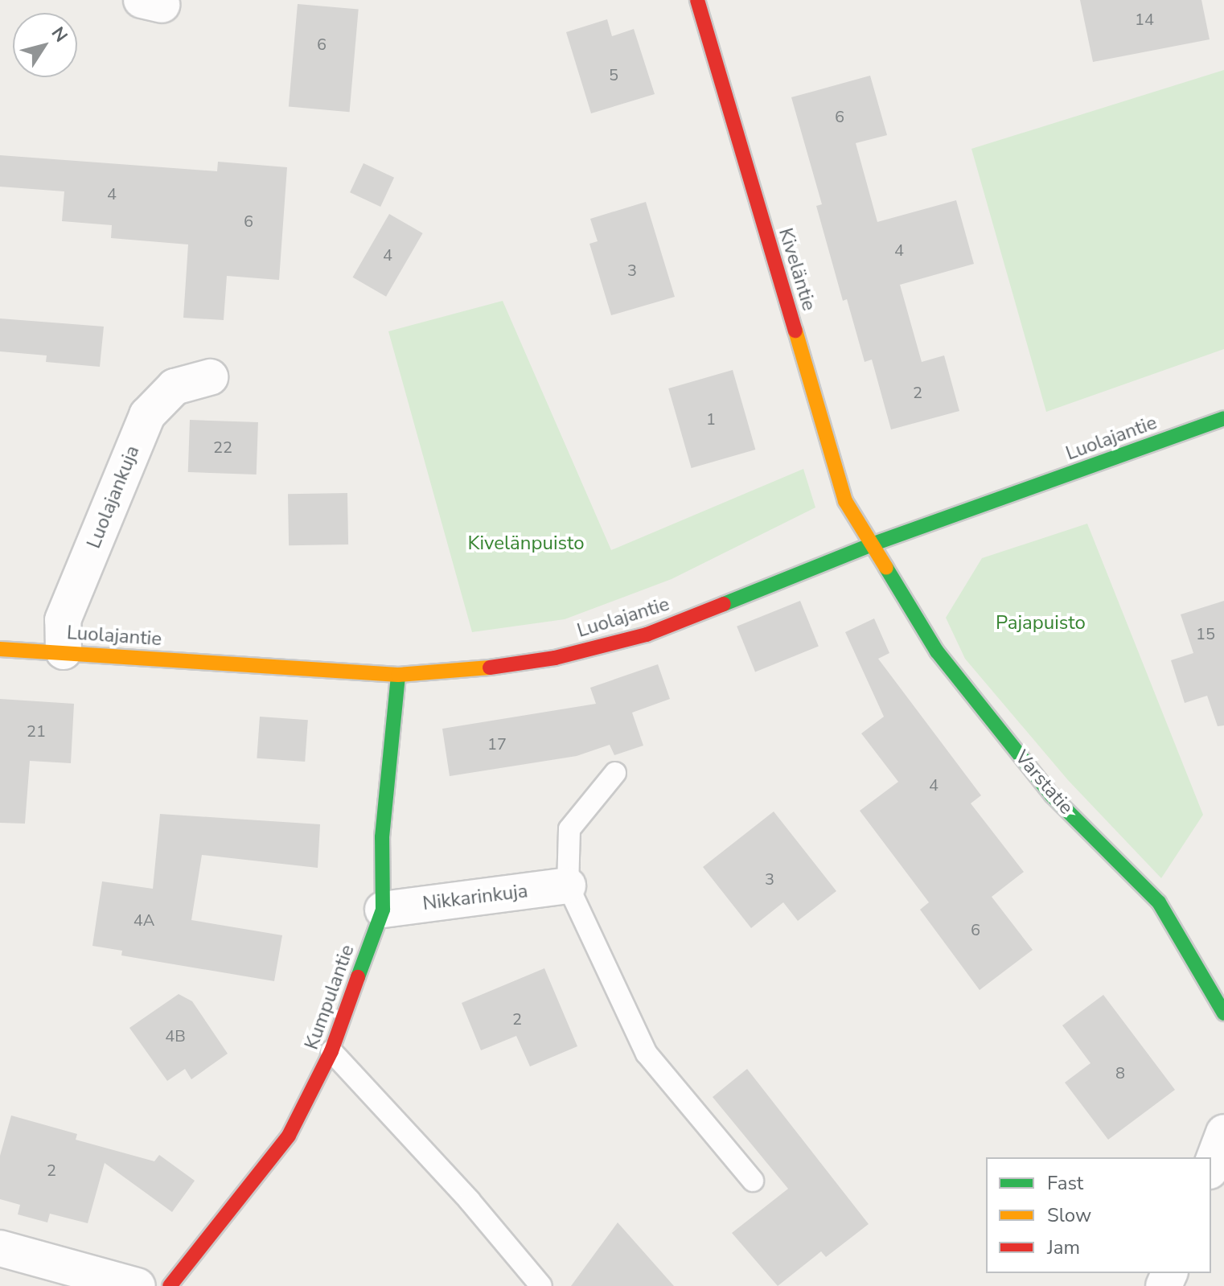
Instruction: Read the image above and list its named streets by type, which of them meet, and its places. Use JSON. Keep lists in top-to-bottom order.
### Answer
{
  "streets": {
    "street": [
      "Kiveläntie",
      "Luolajantie",
      "Luolajankuja",
      "Varstatie",
      "Nikkarinkuja",
      "Kumpulantie"
    ]
  },
  "crossings": [
    ["Kiveläntie", "Luolajantie"],
    ["Kiveläntie", "Varstatie"],
    ["Luolajantie", "Luolajankuja"],
    ["Luolajantie", "Varstatie"],
    ["Luolajantie", "Kumpulantie"],
    ["Nikkarinkuja", "Kumpulantie"]
  ],
  "parks": ["Kivelänpuisto", "Pajapuisto"],
  "house_numbers": [
    "14",
    "6",
    "5",
    "6",
    "4",
    "6",
    "4",
    "4",
    "3",
    "2",
    "1",
    "22",
    "15",
    "21",
    "17",
    "4",
    "3",
    "4A",
    "6",
    "2",
    "4B",
    "8",
    "2"
  ],
  "legend": ["Fast", "Slow", "Jam"],
  "north": "top right"
}
